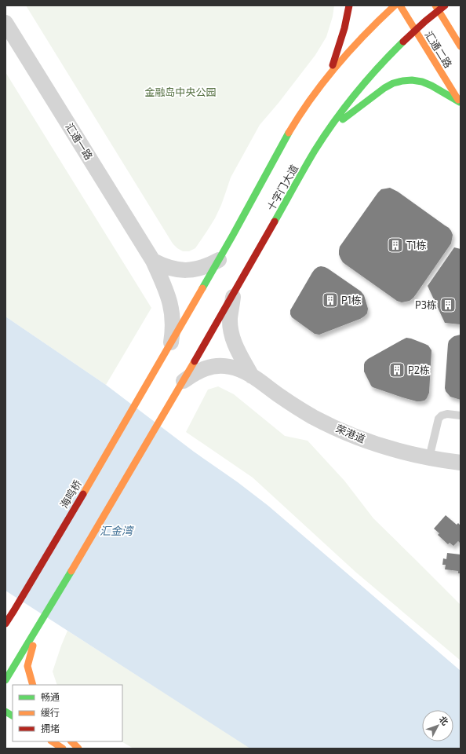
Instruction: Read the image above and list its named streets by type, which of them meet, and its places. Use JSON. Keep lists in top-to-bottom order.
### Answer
{
  "streets": {
    "street": [
      "汇通二路",
      "汇通一路",
      "十字门大道",
      "荣港道",
      "海鸣桥"
    ]
  },
  "crossings": [
    ["汇通二路", "十字门大道"],
    ["汇通一路", "十字门大道"],
    ["十字门大道", "海鸣桥"]
  ],
  "water": ["汇金湾"],
  "parks": ["金融岛中央公园"],
  "places": {
    "building": [
      "T1栋",
      "P1栋",
      "P3栋",
      "P2栋"
    ]
  },
  "legend": ["畅通", "缓行", "拥堵"],
  "north": "top right"
}
